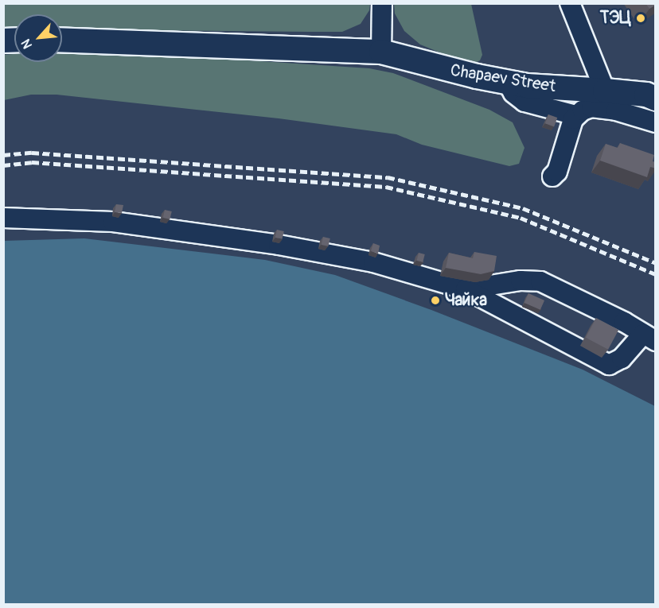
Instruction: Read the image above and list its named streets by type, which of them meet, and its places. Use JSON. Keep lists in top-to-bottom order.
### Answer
{
  "streets": {
    "main road": ["Chapaev Street"]
  },
  "places": ["ТЭЦ", "Чайка"],
  "north": "bottom left"
}
